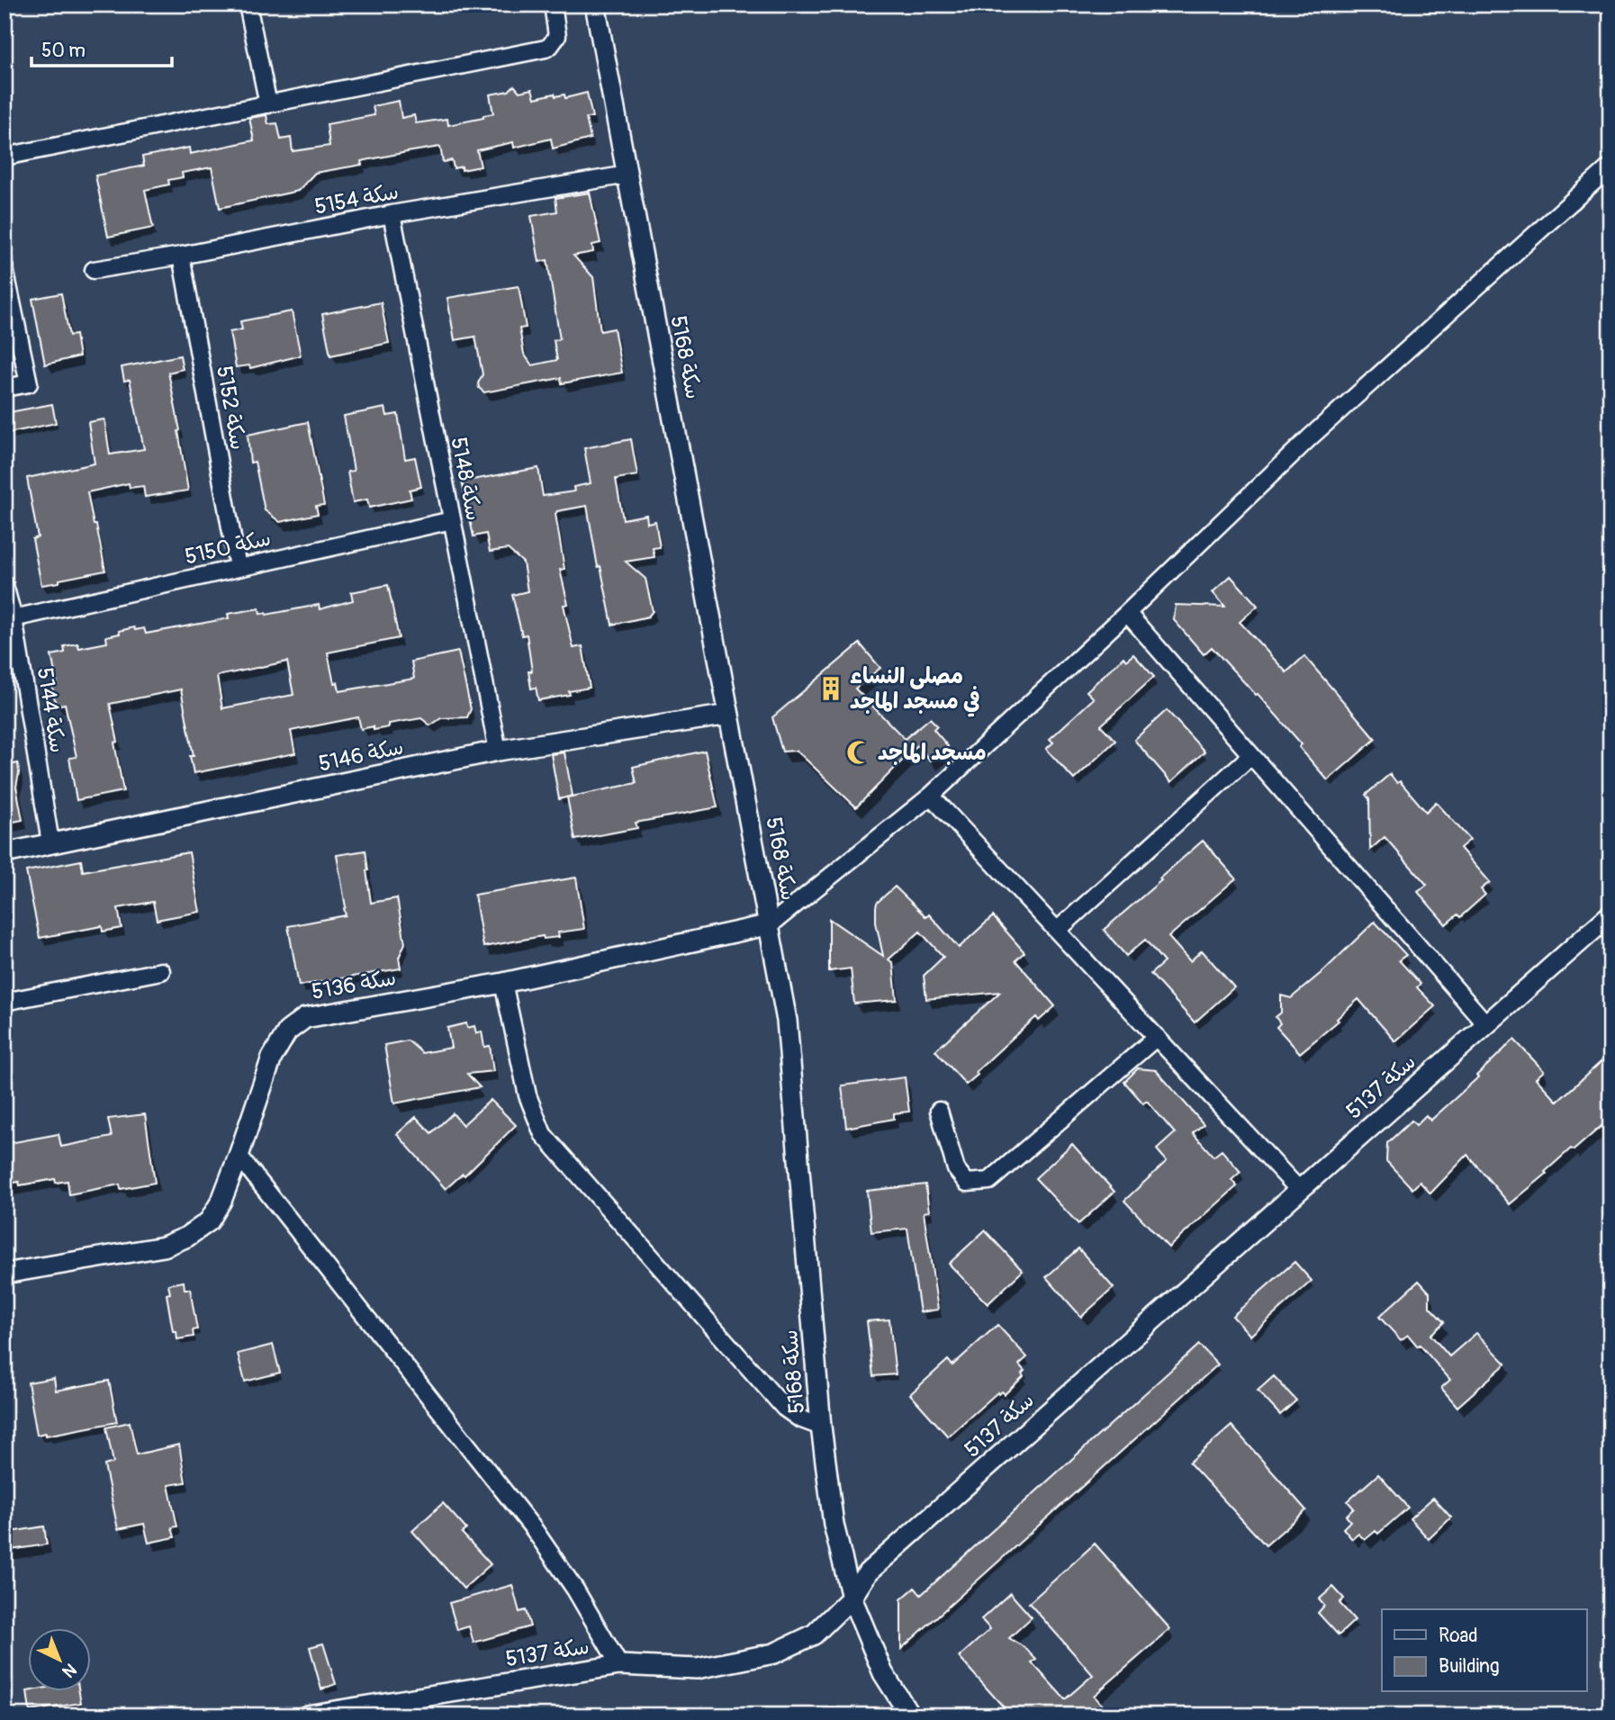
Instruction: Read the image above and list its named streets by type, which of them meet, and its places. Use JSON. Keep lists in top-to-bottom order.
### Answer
{
  "streets": {
    "street": [
      "سكة 5154",
      "سكة 5168",
      "سكة 5152",
      "سكة 5148",
      "سكة 5150",
      "سكة 5144",
      "سكة 5146",
      "سكة 5136",
      "سكة 5137"
    ]
  },
  "crossings": [
    ["سكة 5154", "سكة 5168"],
    ["سكة 5154", "سكة 5152"],
    ["سكة 5154", "سكة 5148"],
    ["سكة 5168", "سكة 5146"],
    ["سكة 5168", "سكة 5136"],
    ["سكة 5168", "سكة 5137"],
    ["سكة 5152", "سكة 5150"],
    ["سكة 5148", "سكة 5150"],
    ["سكة 5148", "سكة 5146"],
    ["سكة 5150", "سكة 5144"],
    ["سكة 5144", "سكة 5146"]
  ],
  "places": {
    "building": ["مصلى النساء في مسجد الماجد"],
    "mosque": ["مسجد الماجد"]
  },
  "legend": ["Road", "Building"],
  "scale_bar": "50 m",
  "north": "bottom right"
}
